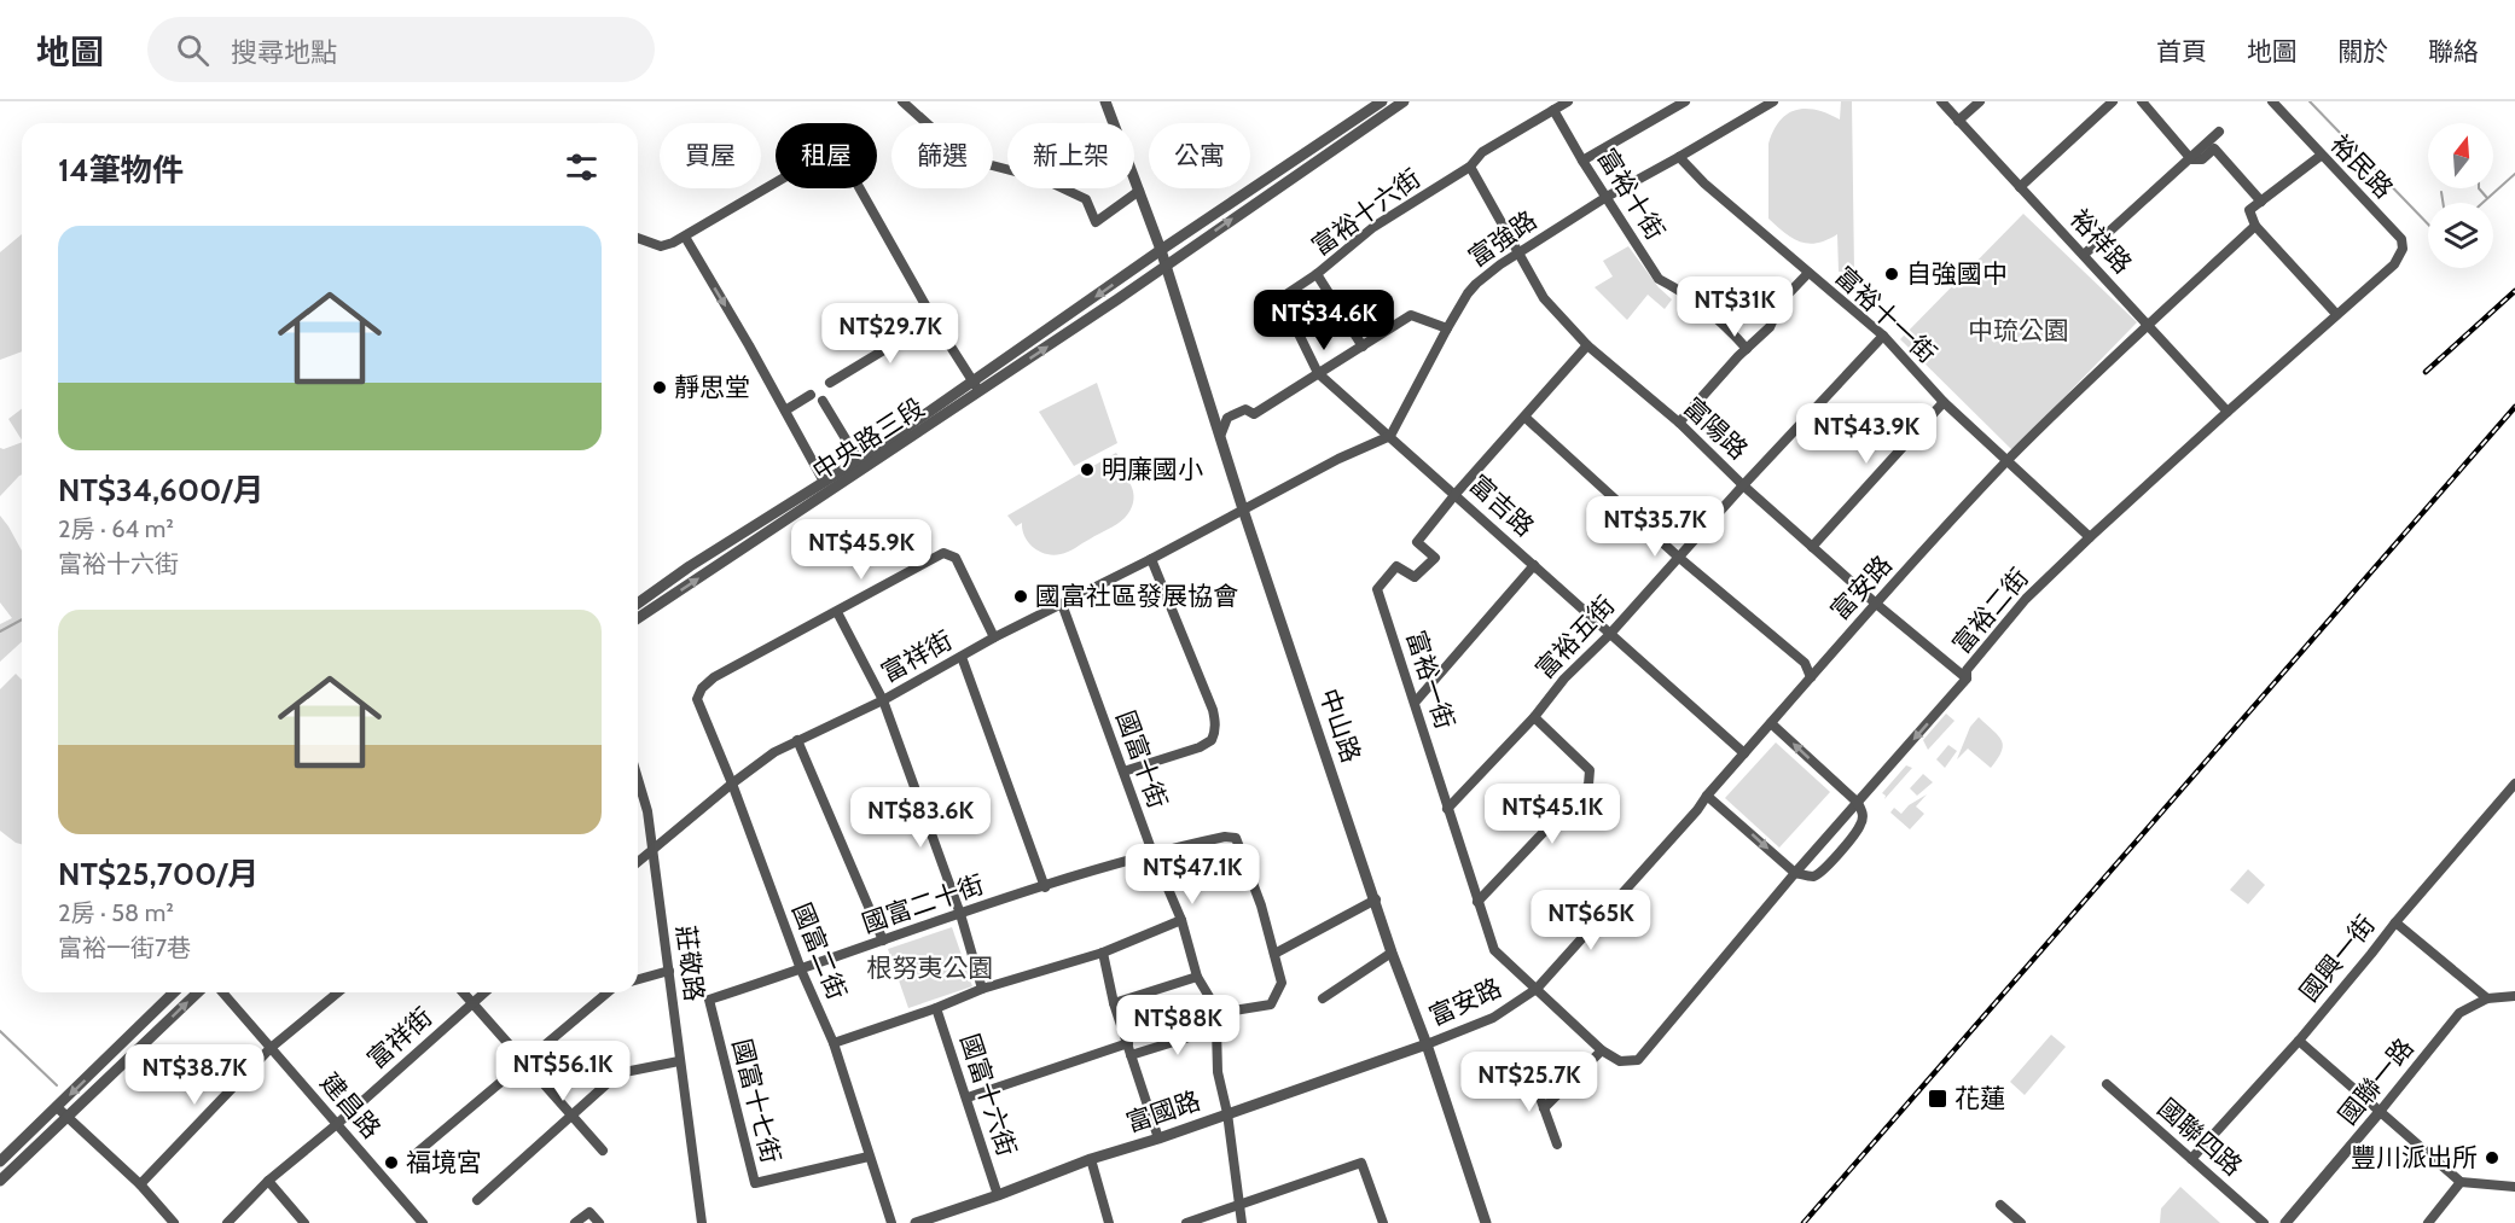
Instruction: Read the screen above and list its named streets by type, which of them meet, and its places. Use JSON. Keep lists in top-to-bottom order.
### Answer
{
  "streets": {
    "street": [
      "裕民路",
      "富裕十街",
      "富裕十六街",
      "富強路",
      "裕祥路",
      "富裕十一街",
      "富陽路",
      "中央路三段",
      "富吉路",
      "富安路",
      "富裕二街",
      "富裕五街",
      "富祥街",
      "富裕一街",
      "中山路",
      "國富十街",
      "國富二十街",
      "國富二街",
      "國興一街",
      "莊敬路",
      "國聯一路",
      "國富十六街",
      "國富十七街",
      "建昌路",
      "富國路",
      "國聯四路"
    ]
  },
  "crossings": [
    ["裕民路", "富裕二街"],
    ["富裕十街", "富裕十六街"],
    ["富裕十街", "富強路"],
    ["富裕十六街", "富強路"],
    ["富裕十六街", "富吉路"],
    ["富強路", "富裕十一街"],
    ["富強路", "富陽路"],
    ["富強路", "富吉路"],
    ["裕祥路", "富安路"],
    ["裕祥路", "富裕二街"],
    ["富裕十一街", "富安路"],
    ["富裕十一街", "富裕二街"],
    ["富裕十一街", "富裕五街"],
    ["富陽路", "富安路"],
    ["富陽路", "富裕二街"],
    ["富陽路", "富裕五街"],
    ["富陽路", "富裕一街"],
    ["中央路三段", "中山路"],
    ["富吉路", "富安路"],
    ["富吉路", "富裕五街"],
    ["富吉路", "富裕一街"],
    ["富安路", "富裕一街"],
    ["富安路", "中山路"],
    ["富安路", "富國路"],
    ["富裕二街", "富裕一街"],
    ["富裕五街", "富裕一街"],
    ["富祥街", "中山路"],
    ["富祥街", "國富十街"],
    ["富祥街", "國富二街"],
    ["富祥街", "莊敬路"],
    ["富祥街", "建昌路"],
    ["中山路", "富國路"],
    ["國富十街", "國富二十街"],
    ["國富二十街", "國富二街"],
    ["國富二十街", "國富十七街"],
    ["國富二街", "國富十七街"],
    ["國興一街", "國聯四路"],
    ["國富十六街", "富國路"]
  ],
  "parks": ["中琉公園", "根努夷公園"],
  "places": {
    "other": [
      "自強國中",
      "靜思堂",
      "明廉國小",
      "國富社區發展協會",
      "豐川派出所",
      "福境宮"
    ],
    "transit": ["花蓮"]
  },
  "north": "top",
  "page": {
    "header": "地圖",
    "search": "搜尋地點",
    "nav": [
      "首頁",
      "地圖",
      "關於",
      "聯絡"
    ],
    "chip": [
      "買屋",
      "租屋",
      "篩選",
      "新上架",
      "公寓"
    ],
    "heading": "14筆物件",
    "list": [
      {
        "name": "NT$34,600/月",
        "note": "2房 · 64 m² · 富裕十六街"
      },
      {
        "name": "NT$25,700/月",
        "note": "2房 · 58 m² · 富裕一街7巷"
      }
    ],
    "price": [
      "NT$31K",
      "NT$34.6K",
      "NT$29.7K",
      "NT$43.9K",
      "NT$35.7K",
      "NT$45.9K",
      "NT$45.1K",
      "NT$83.6K",
      "NT$47.1K",
      "NT$65K",
      "NT$88K",
      "NT$56.1K",
      "NT$38.7K",
      "NT$25.7K"
    ]
  }
}
